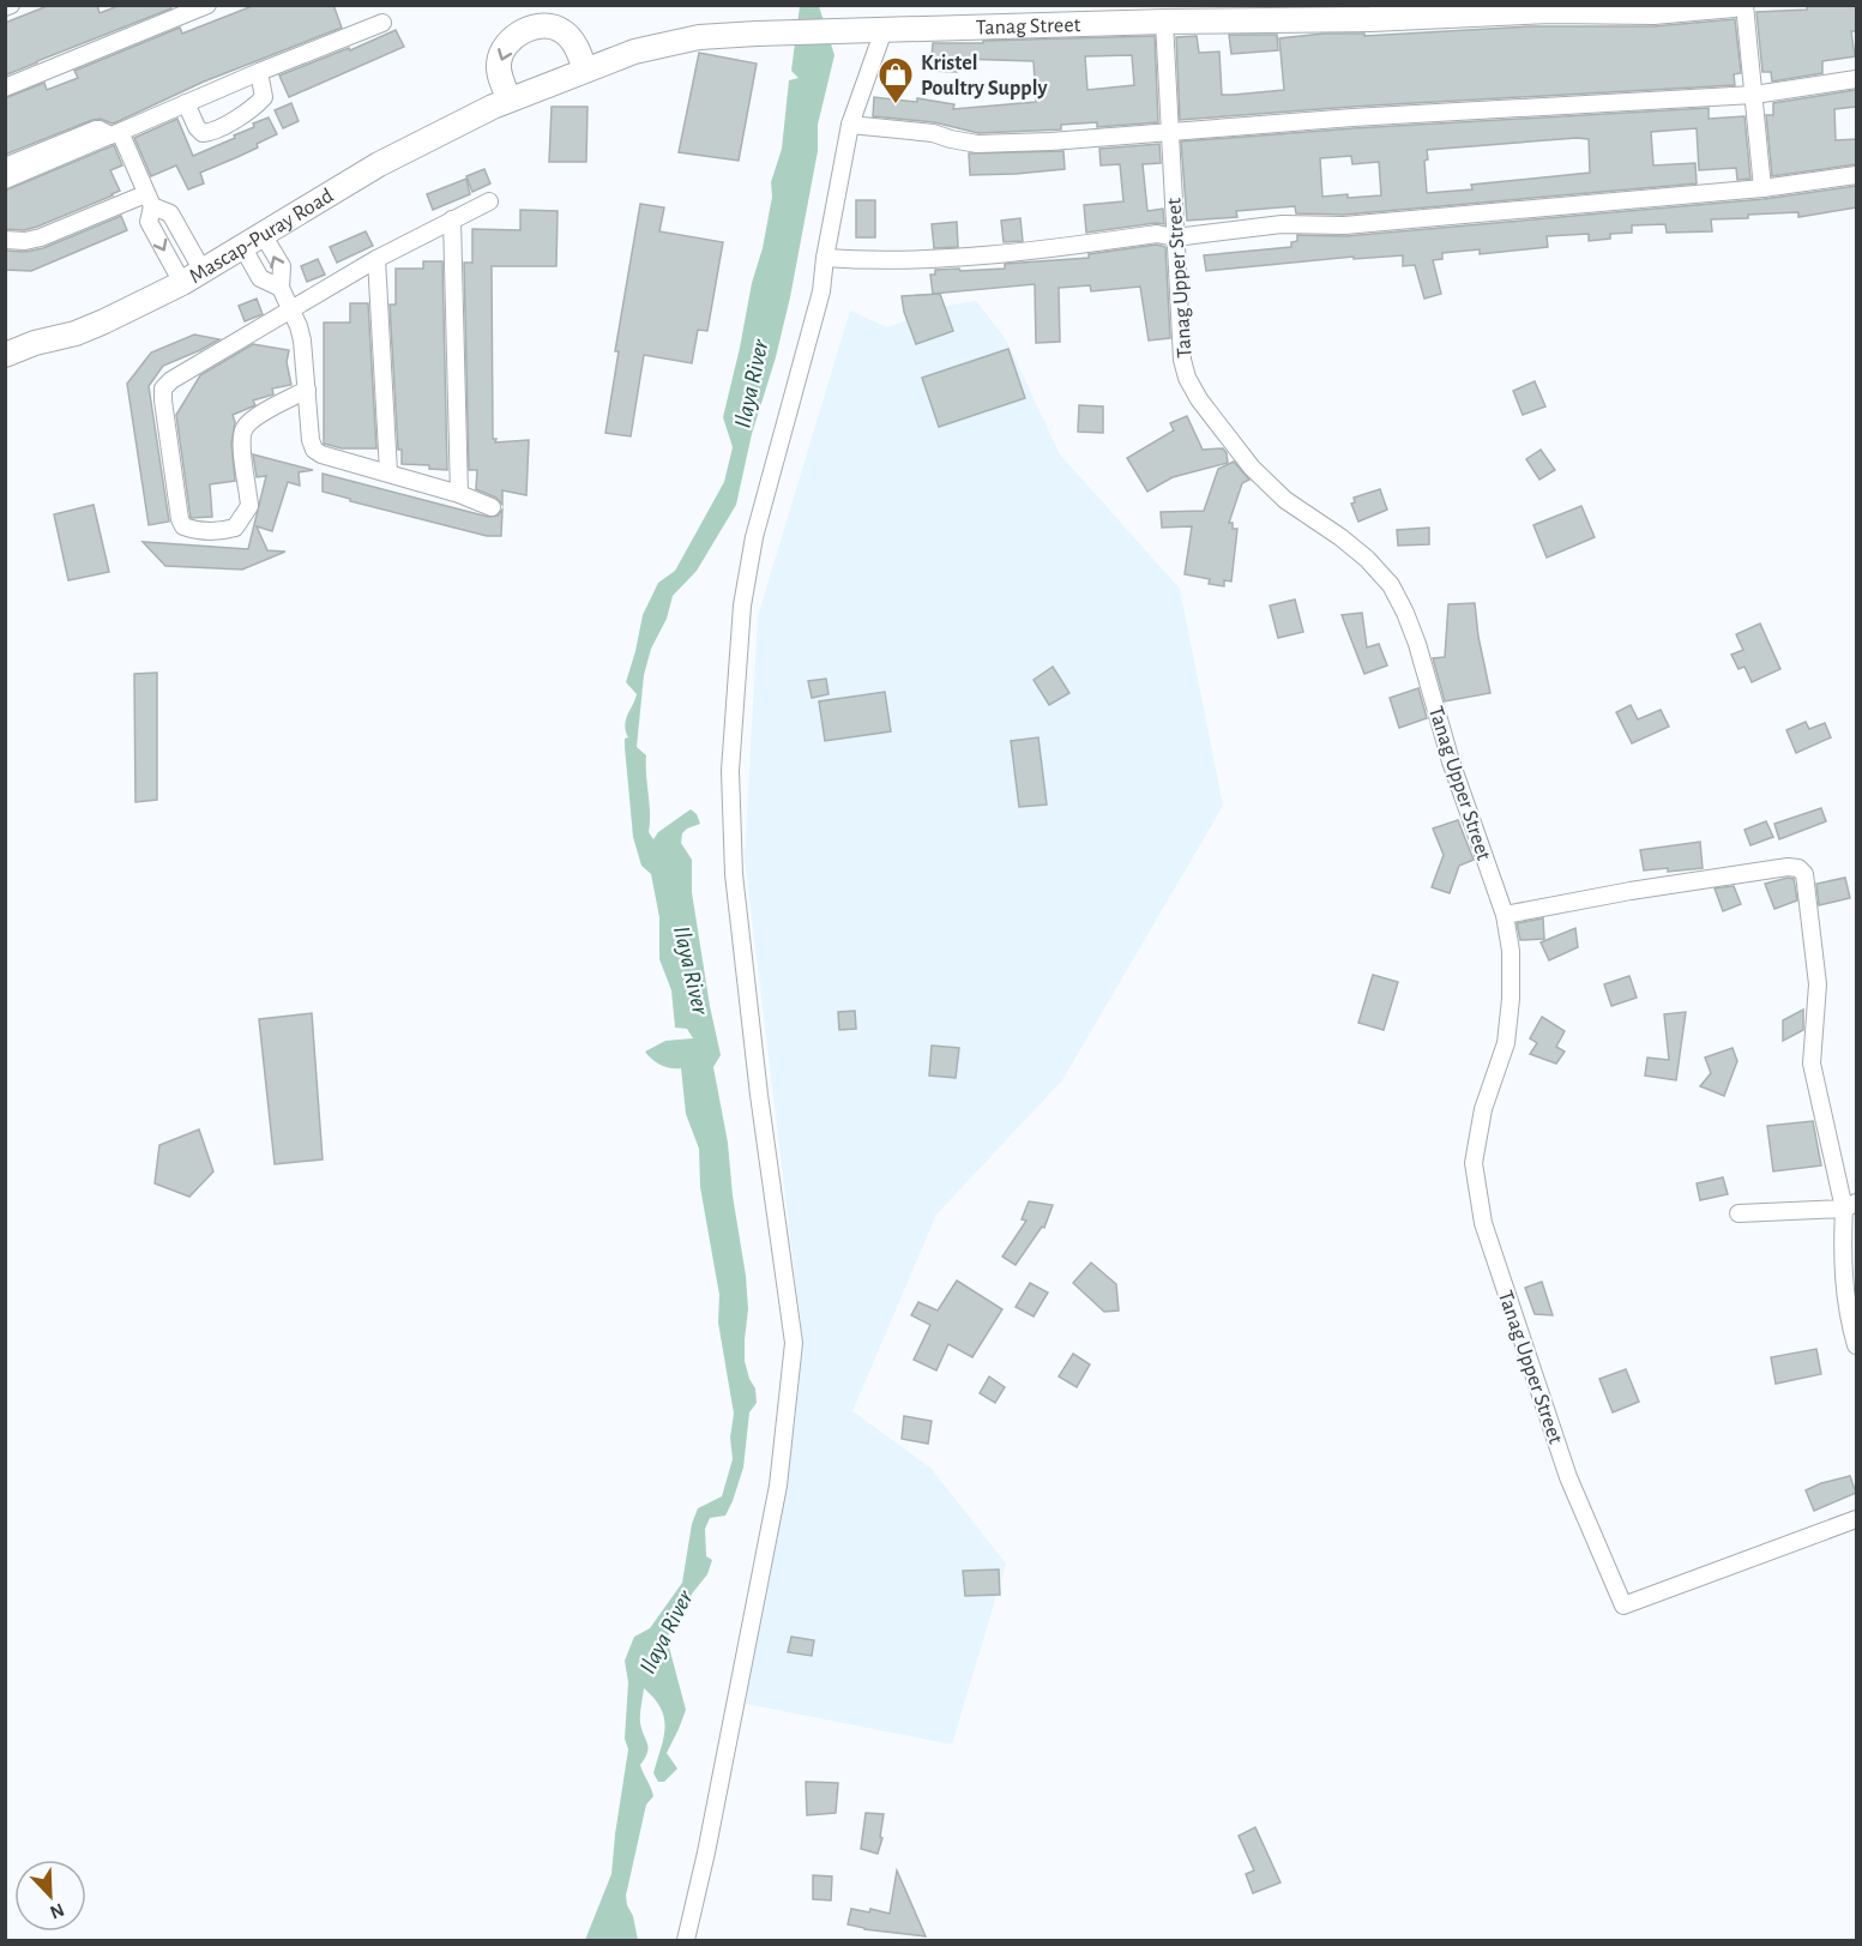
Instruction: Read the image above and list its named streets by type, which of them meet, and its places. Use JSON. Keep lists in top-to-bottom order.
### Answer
{
  "streets": {
    "main road": ["Tanag Street", "Mascap-Puray Road"],
    "street": ["Tanag Upper Street"]
  },
  "crossings": [
    ["Tanag Street", "Mascap-Puray Road"],
    ["Tanag Street", "Tanag Upper Street"]
  ],
  "water": ["Ilaya River"],
  "places": {
    "shop": ["Kristel Poultry Supply"]
  },
  "north": "bottom right"
}
